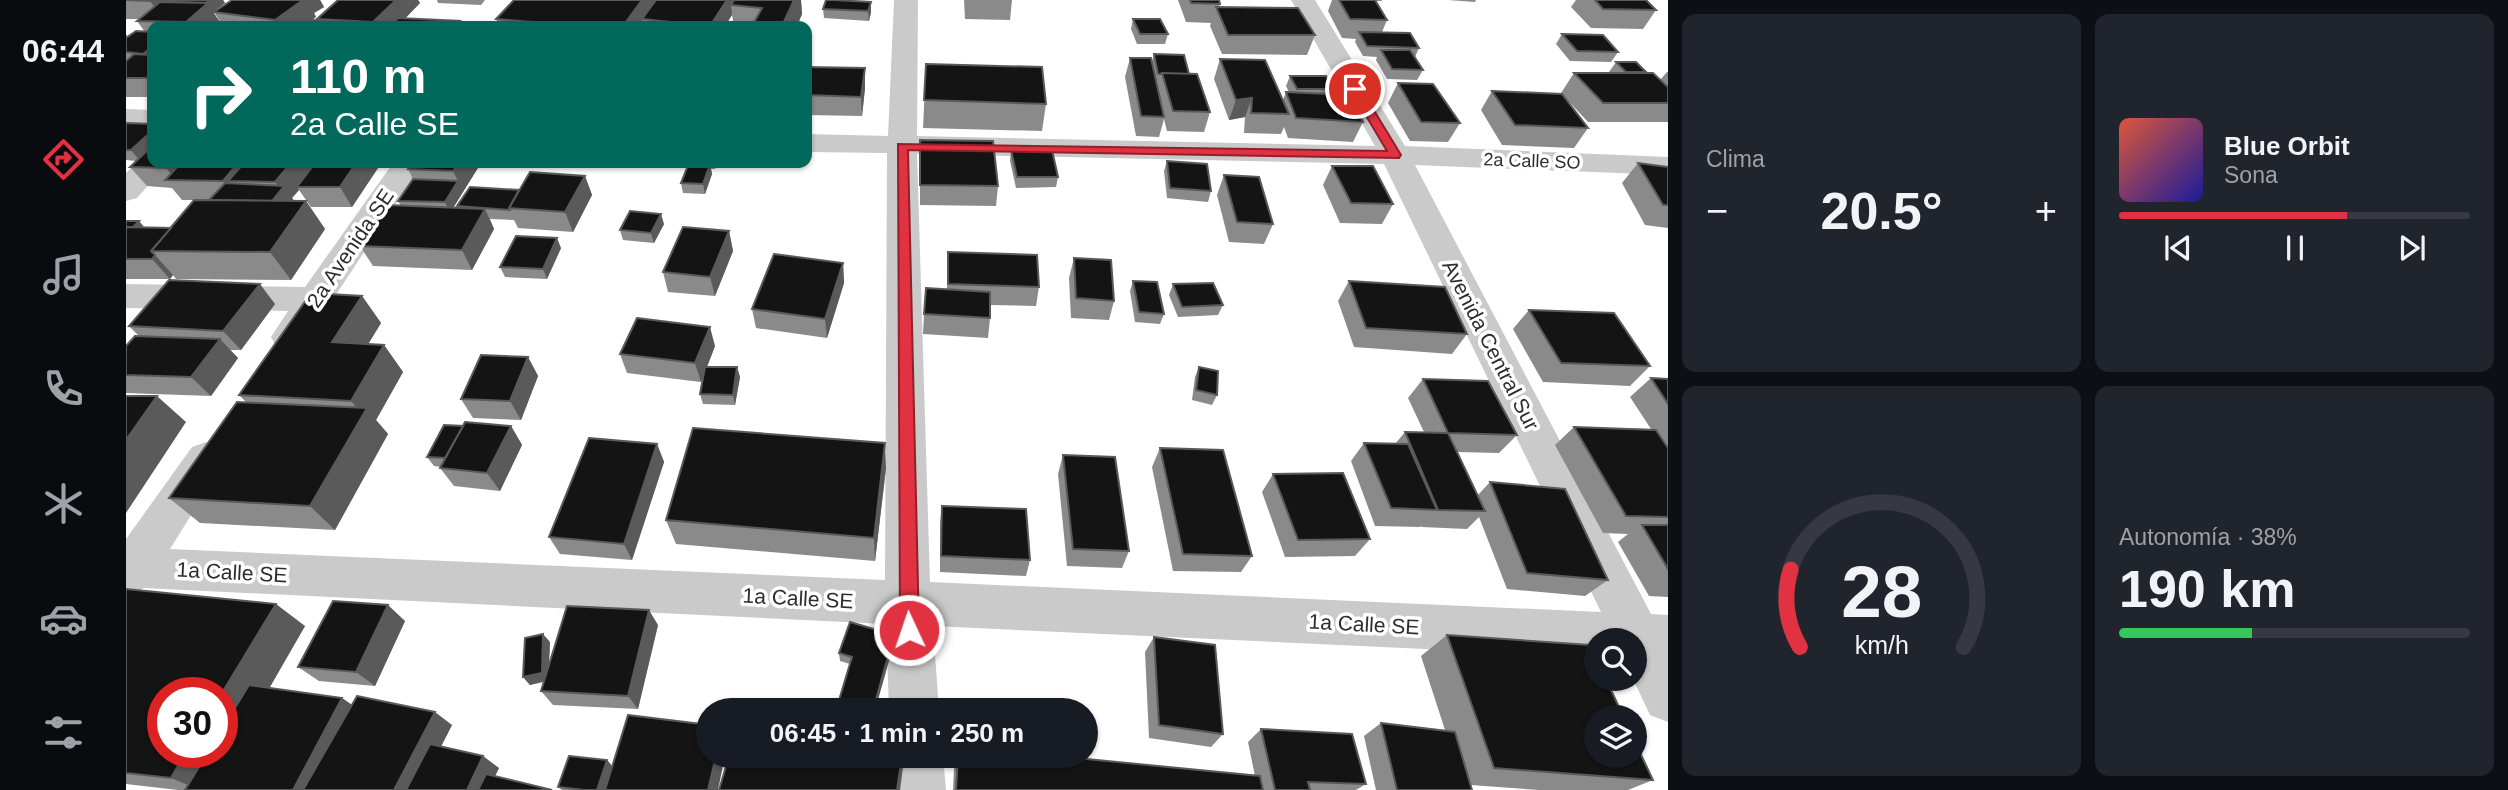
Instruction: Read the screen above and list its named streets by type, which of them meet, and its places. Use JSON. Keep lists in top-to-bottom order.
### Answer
{
  "streets": {
    "street": [
      "2a Calle SO",
      "2a Avenida SE",
      "Avenida Central Sur",
      "1a Calle SE"
    ]
  },
  "crossings": [
    ["2a Calle SO", "Avenida Central Sur"],
    ["Avenida Central Sur", "1a Calle SE"]
  ],
  "page": {
    "tabs": "06:44",
    "tile": [
      "Clima",
      ["Autonomía · 38%", "190 km"]
    ],
    "turn": ["110 m", "2a Calle SE"],
    "song": ["Blue Orbit", "Sona"],
    "heat": ["−", "20.5°", "+"],
    "limit": "30",
    "trip": "06:45 · 1 min · 250 m",
    "gauge": ["28", "km/h"]
  }
}
